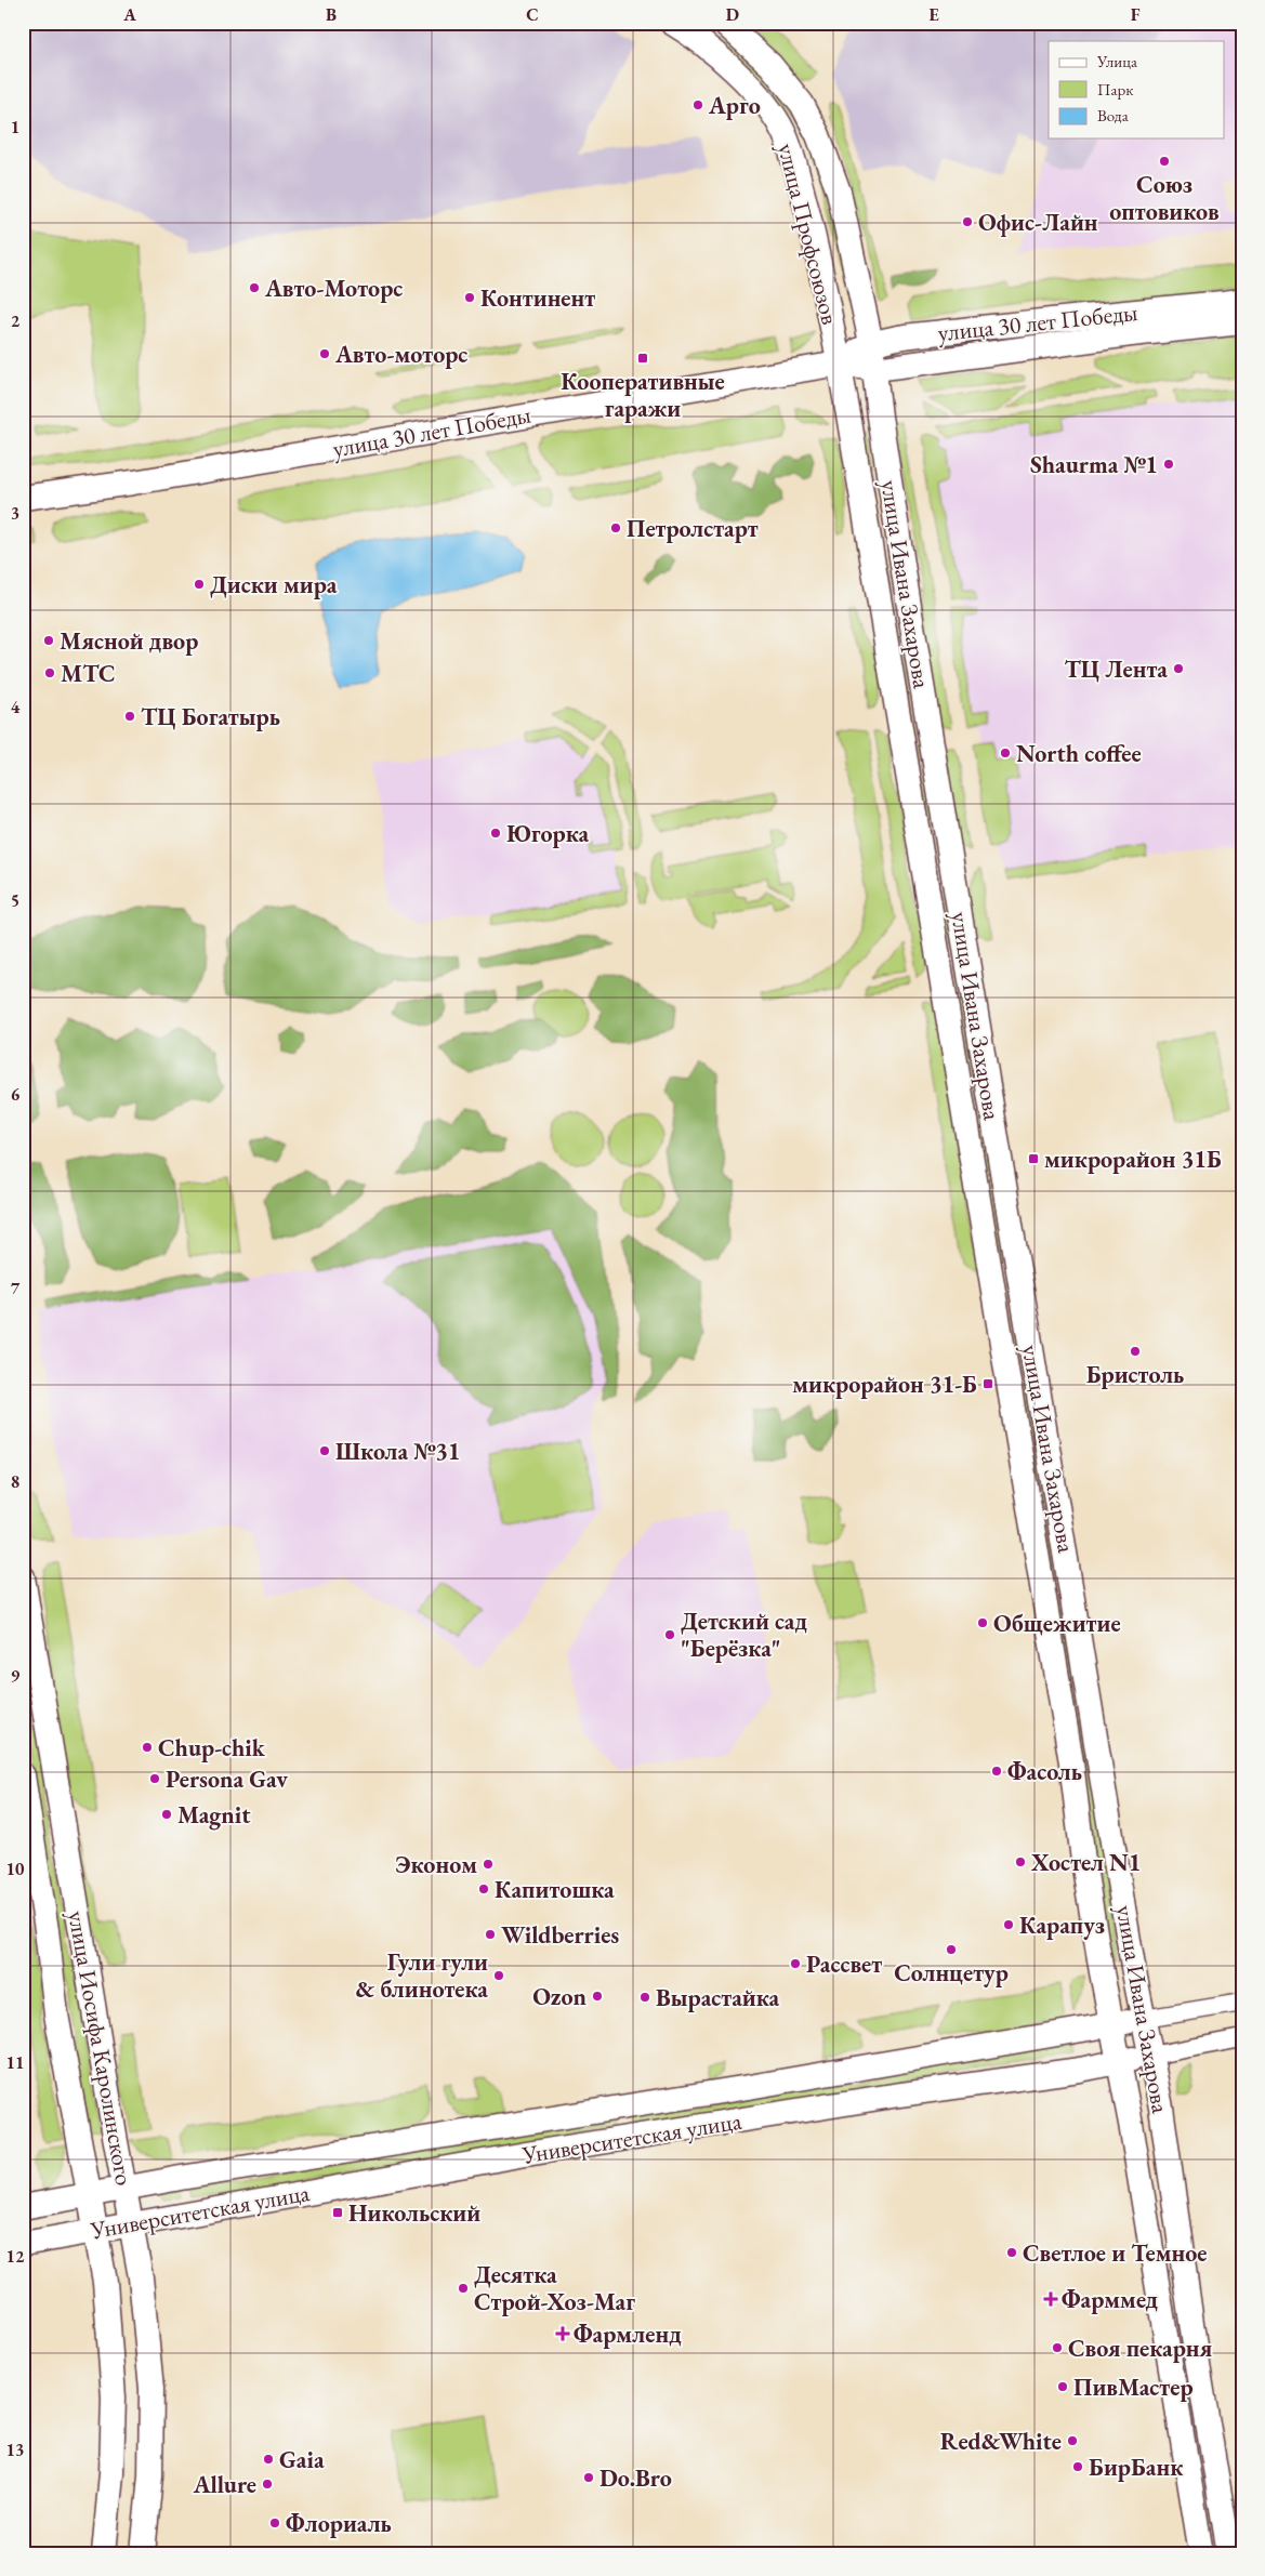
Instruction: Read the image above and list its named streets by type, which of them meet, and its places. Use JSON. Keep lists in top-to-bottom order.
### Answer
{
  "streets": {
    "main road": [
      "улица Профсоюзов",
      "улица 30 лет Победы",
      "улица Ивана Захарова",
      "улица Иосифа Каролинского",
      "Университетская улица"
    ]
  },
  "crossings": [
    ["улица Профсоюзов", "улица 30 лет Победы"],
    ["улица Профсоюзов", "улица Ивана Захарова"],
    ["улица 30 лет Победы", "улица Ивана Захарова"],
    ["улица Ивана Захарова", "Университетская улица"],
    ["улица Иосифа Каролинского", "Университетская улица"]
  ],
  "places": {
    "other": [
      "Арго",
      "Союз оптовиков",
      "Офис-Лайн",
      "Авто-Моторс",
      "Континент",
      "Авто-моторс",
      "Shaurma №1",
      "Петролстарт",
      "Диски мира",
      "Мясной двор",
      "ТЦ Лента",
      "МТС",
      "ТЦ Богатырь",
      "North coffee",
      "Югорка",
      "Бристоль",
      "Школа №31",
      "Общежитие",
      "Детский сад \"Берёзка\"",
      "Chup-chik",
      "Фасоль",
      "Persona Gav",
      "Magnit",
      "Хостел N1",
      "Эконом",
      "Капитошка",
      "Карапуз",
      "Wildberries",
      "Солнцетур",
      "Рассвет",
      "Гули гули & блинотека",
      "Ozon",
      "Вырастайка",
      "Светлое и Темное",
      "Десятка Строй-Хоз-Маг",
      "Своя пекарня",
      "ПивМастер",
      "Red&White",
      "Gaia",
      "БирБанк",
      "Do.Bro",
      "Allure",
      "Флориаль"
    ],
    "transit": [
      "Кооперативные гаражи",
      "микрорайон 31Б",
      "микрорайон 31-Б",
      "Никольский"
    ],
    "health": ["Фарммед", "Фармленд"]
  },
  "legend": ["Улица", "Парк", "Вода"],
  "grid": {
    "columns": [
      "A",
      "B",
      "C",
      "D",
      "E",
      "F"
    ],
    "rows": [
      "1",
      "2",
      "3",
      "4",
      "5",
      "6",
      "7",
      "8",
      "9",
      "10",
      "11",
      "12",
      "13"
    ]
  }
}
